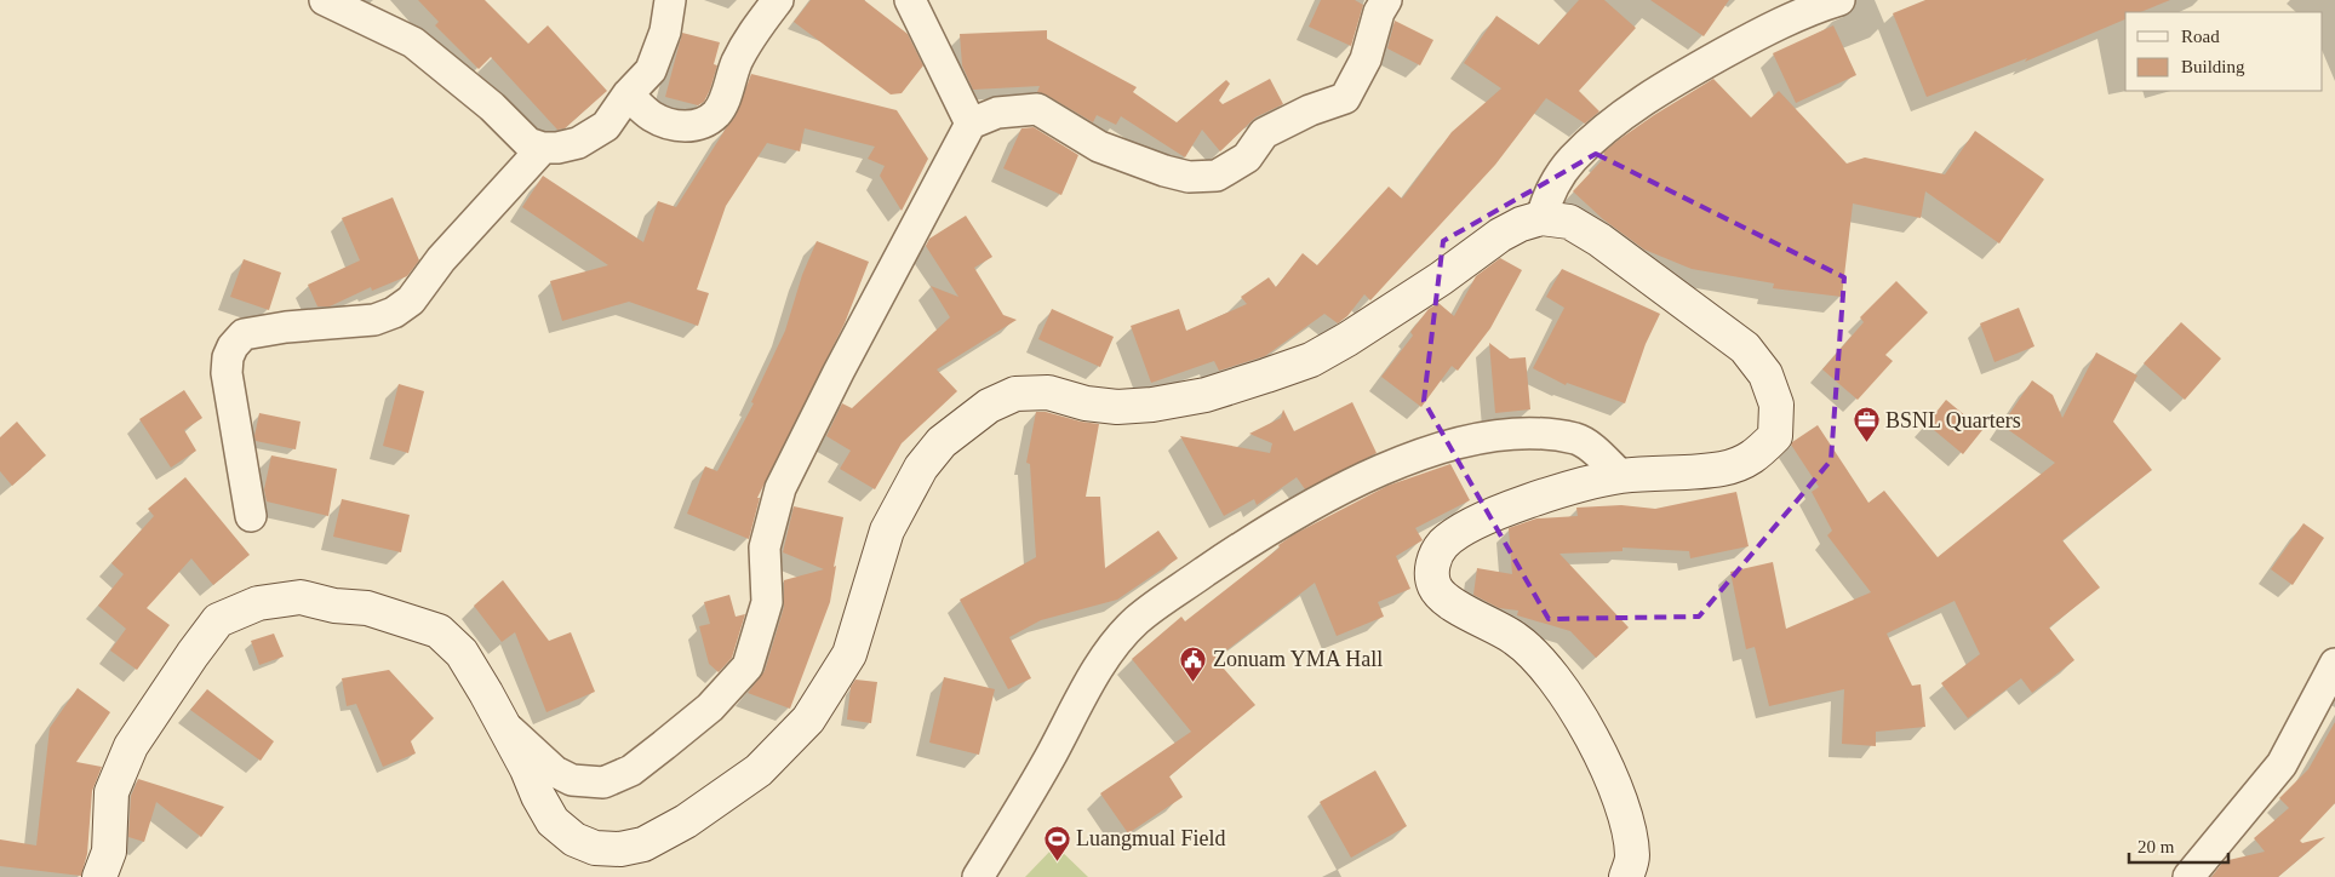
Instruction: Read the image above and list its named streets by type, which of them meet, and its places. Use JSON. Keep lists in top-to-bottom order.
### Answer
{
  "places": {
    "office": ["BSNL Quarters"],
    "public building": ["Zonuam YMA Hall"],
    "sports": ["Luangmual Field"]
  },
  "legend": ["Road", "Building"],
  "scale_bar": "20 m"
}
